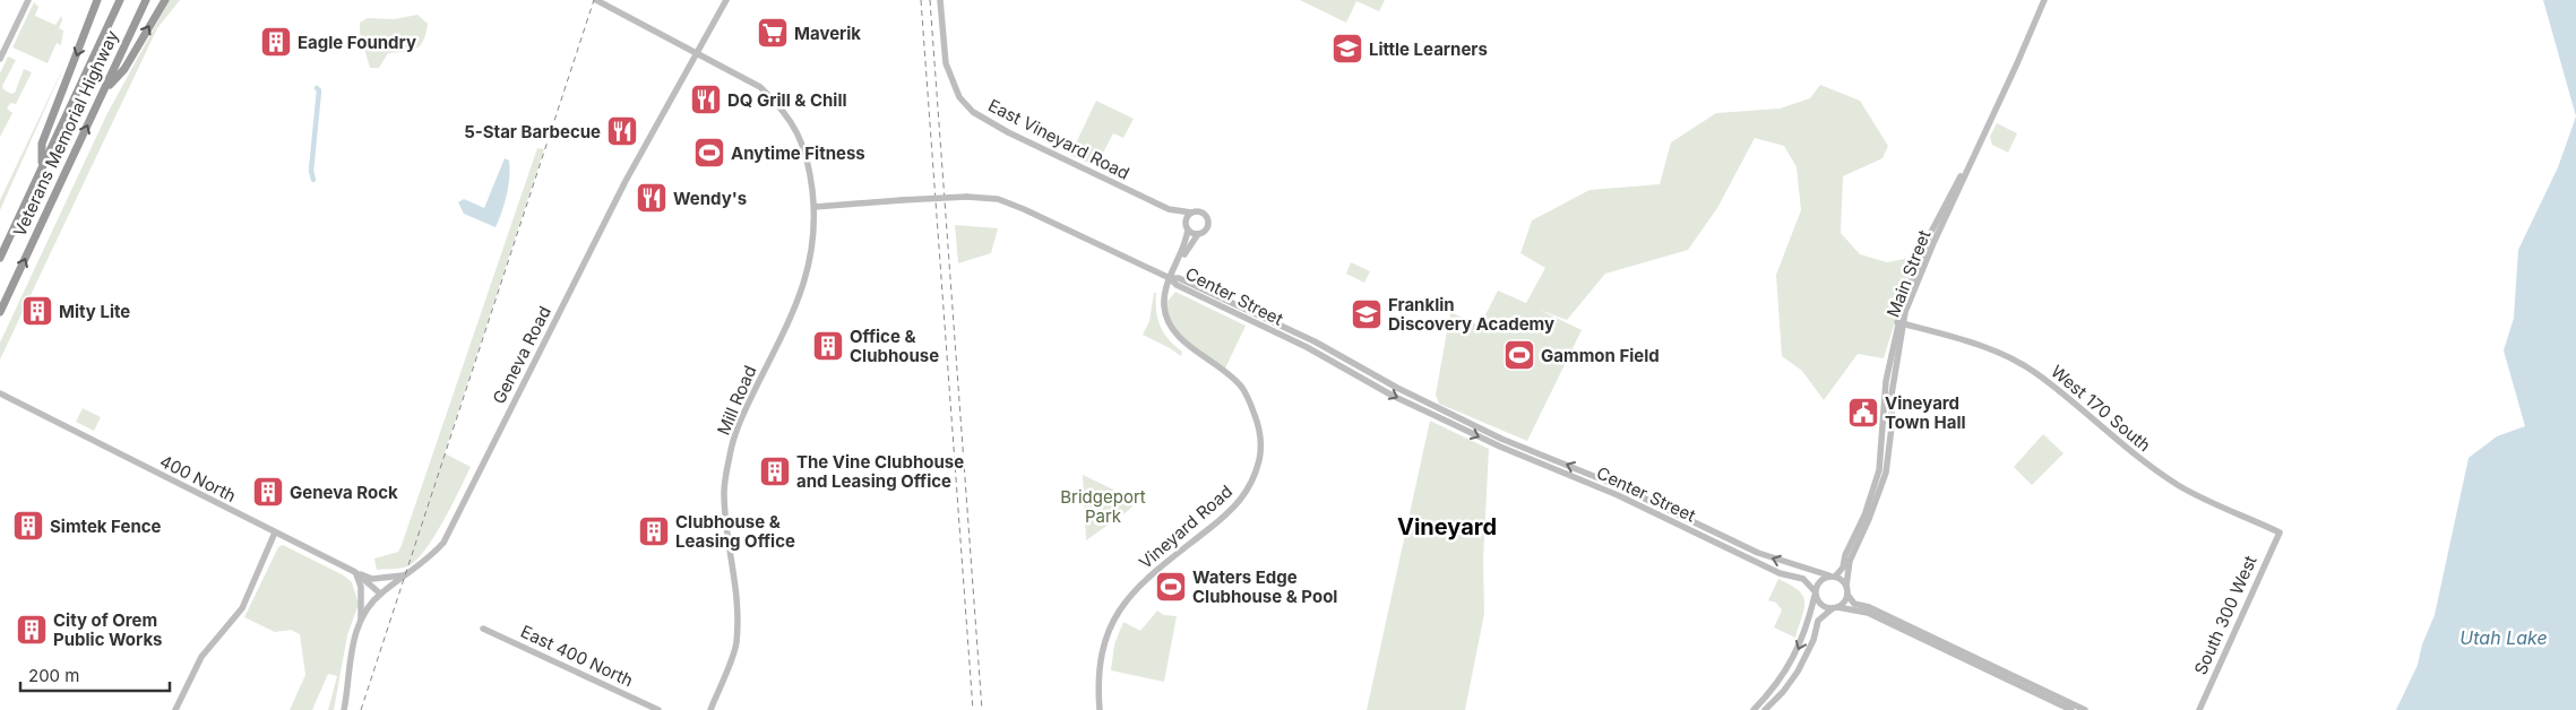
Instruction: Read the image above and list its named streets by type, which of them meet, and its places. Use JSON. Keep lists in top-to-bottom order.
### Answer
{
  "streets": {
    "highway": ["Veterans Memorial Highway"],
    "main road": [
      "East Vineyard Road",
      "Main Street",
      "Center Street",
      "Geneva Road",
      "Mill Road",
      "West 170 South",
      "400 North",
      "Vineyard Road",
      "South 300 West",
      "East 400 North"
    ]
  },
  "crossings": [
    ["Main Street", "Center Street"],
    ["Main Street", "West 170 South"],
    ["Center Street", "Mill Road"],
    ["Center Street", "Vineyard Road"],
    ["Geneva Road", "Mill Road"],
    ["Geneva Road", "400 North"],
    ["West 170 South", "South 300 West"]
  ],
  "districts": ["Vineyard"],
  "water": ["Utah Lake"],
  "parks": ["Bridgeport Park"],
  "places": {
    "supermarket": ["Maverik"],
    "building": [
      "Eagle Foundry",
      "Mity Lite",
      "Office & Clubhouse",
      "The Vine Clubhouse and Leasing Office",
      "Geneva Rock",
      "Simtek Fence",
      "Clubhouse & Leasing Office",
      "City of Orem Public Works"
    ],
    "school or university": ["Little Learners", "Franklin Discovery Academy"],
    "restaurant": ["DQ Grill & Chill", "5-Star Barbecue", "Wendy's"],
    "sports": ["Anytime Fitness", "Gammon Field", "Waters Edge Clubhouse & Pool"],
    "public building": ["Vineyard Town Hall"]
  },
  "scale_bar": "200 m"
}
